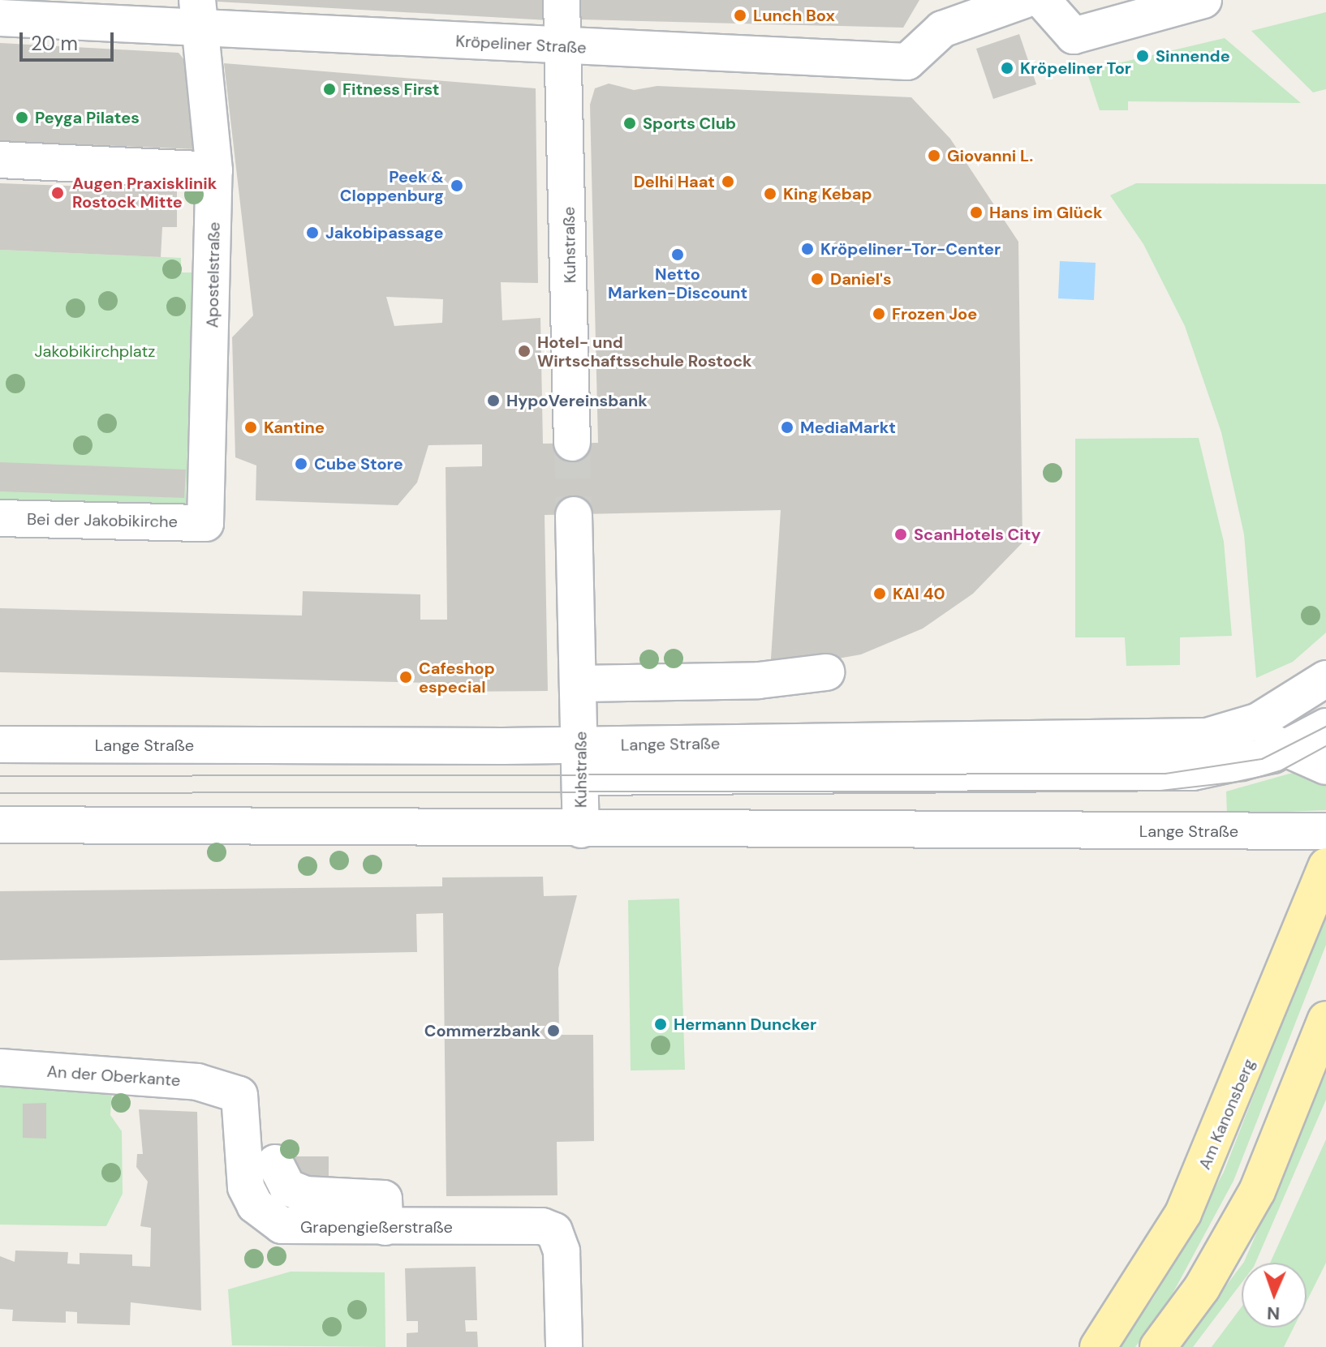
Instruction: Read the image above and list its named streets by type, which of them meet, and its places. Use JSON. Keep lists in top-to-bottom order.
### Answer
{
  "streets": {
    "main road": ["Am Kanonsberg"],
    "street": [
      "Kröpeliner Straße",
      "Kuhstraße",
      "Apostelstraße",
      "Bei der Jakobikirche",
      "Lange Straße",
      "An der Oberkante",
      "Grapengießerstraße"
    ]
  },
  "crossings": [
    ["Kröpeliner Straße", "Kuhstraße"],
    ["Kröpeliner Straße", "Apostelstraße"],
    ["Kuhstraße", "Lange Straße"],
    ["Apostelstraße", "Bei der Jakobikirche"],
    ["An der Oberkante", "Grapengießerstraße"]
  ],
  "parks": ["Jakobikirchplatz"],
  "places": [
    "Lunch Box",
    "Sinnende",
    "Kröpeliner Tor",
    "Fitness First",
    "Peyga Pilates",
    "Sports Club",
    "Giovanni L.",
    "Delhi Haat",
    "Peek & Cloppenburg",
    "Augen Praxisklinik Rostock Mitte",
    "King Kebap",
    "Hans im Glück",
    "Jakobipassage",
    "Kröpeliner-Tor-Center",
    "Netto Marken-Discount",
    "Daniel's",
    "Frozen Joe",
    "Hotel- und Wirtschaftsschule Rostock",
    "HypoVereinsbank",
    "Kantine",
    "MediaMarkt",
    "Cube Store",
    "ScanHotels City",
    "KAI 40",
    "Cafeshop especial",
    "Hermann Duncker",
    "Commerzbank"
  ],
  "scale_bar": "20 m",
  "north": "bottom"
}
